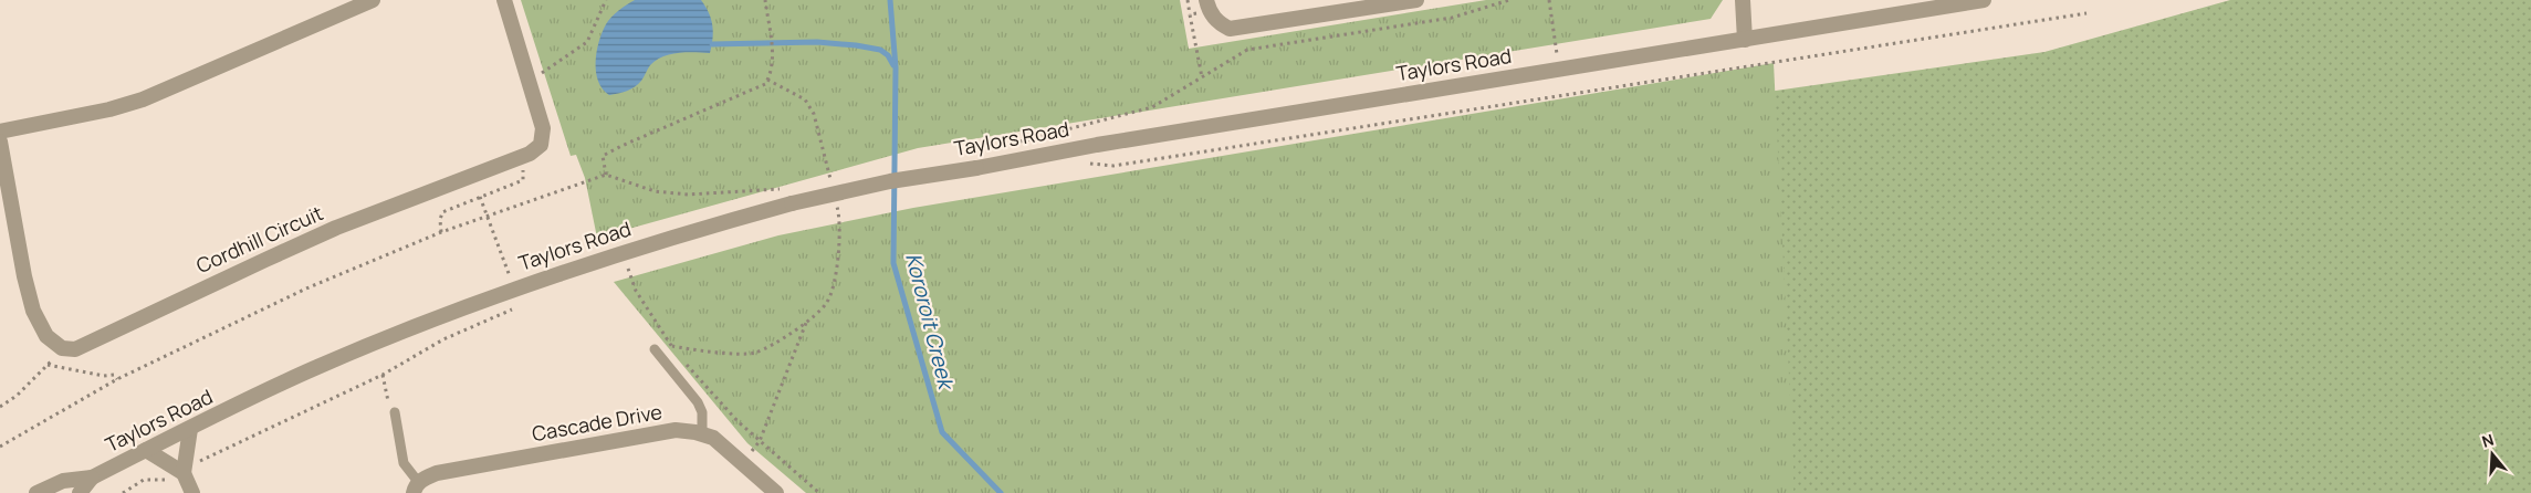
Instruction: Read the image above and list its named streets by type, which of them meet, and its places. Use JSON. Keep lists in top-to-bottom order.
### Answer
{
  "streets": {
    "street": ["Taylors Road", "Cordhill Circuit", "Cascade Drive"]
  },
  "water": ["Kororoit Creek"],
  "north": "top"
}
